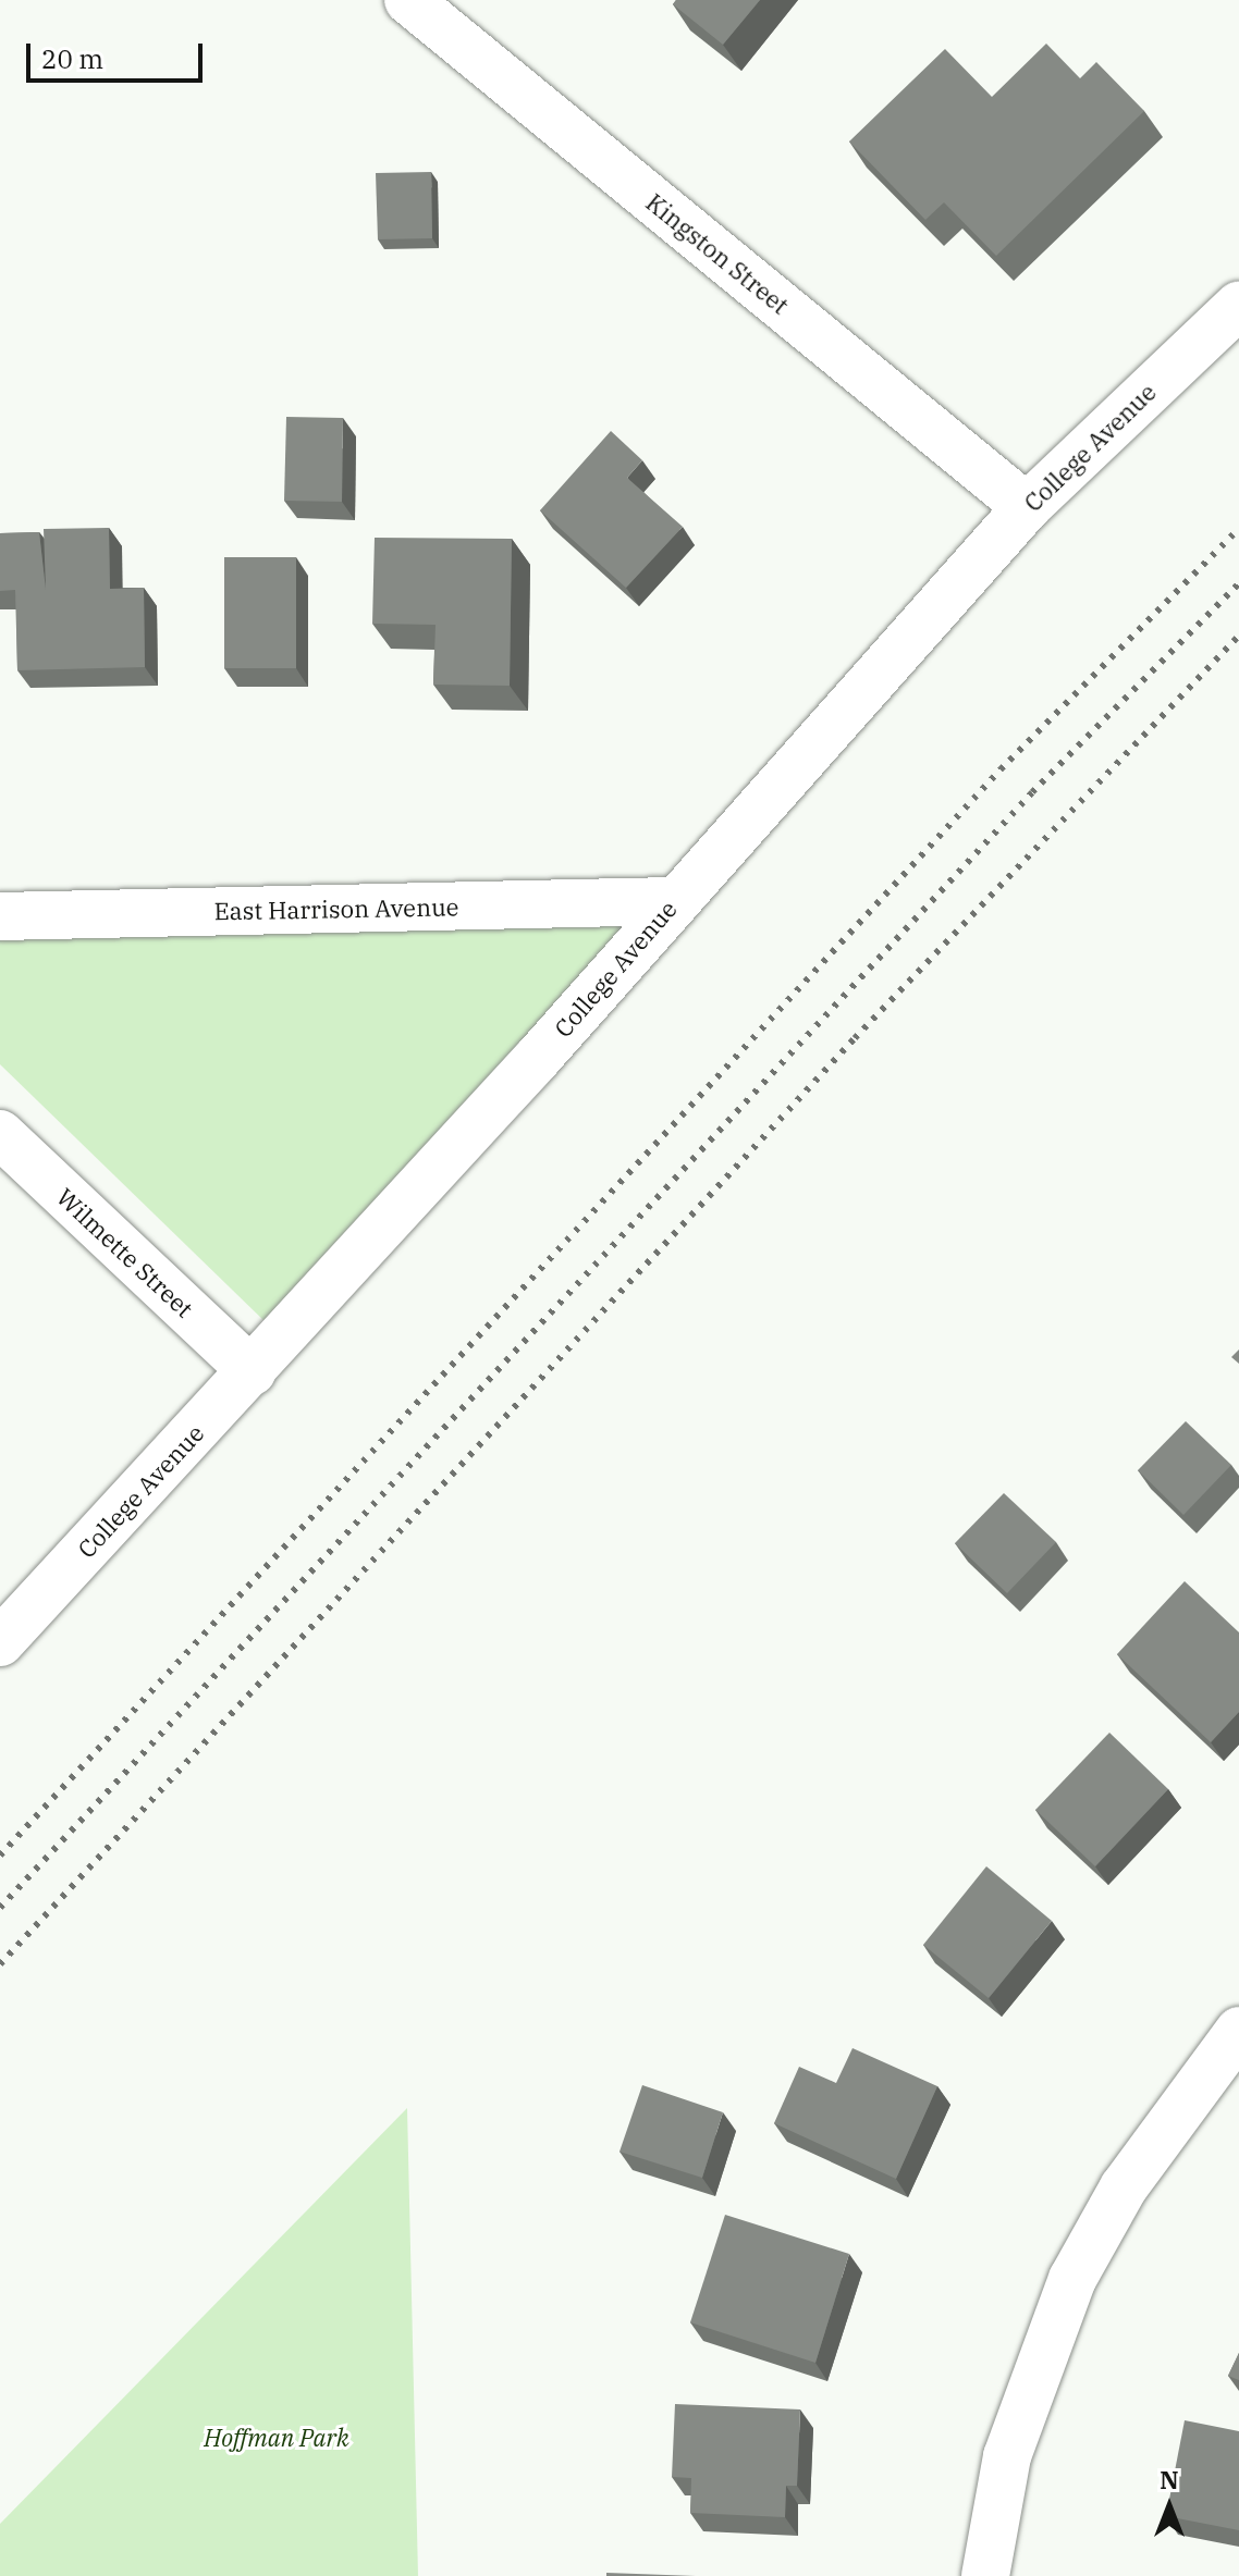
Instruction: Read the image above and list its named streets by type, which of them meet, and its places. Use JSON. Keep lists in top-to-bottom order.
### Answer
{
  "streets": {
    "street": [
      "Kingston Street",
      "College Avenue",
      "East Harrison Avenue",
      "Wilmette Street"
    ]
  },
  "crossings": [
    ["Kingston Street", "College Avenue"],
    ["College Avenue", "East Harrison Avenue"],
    ["College Avenue", "Wilmette Street"]
  ],
  "parks": ["Hoffman Park"],
  "scale_bar": "20 m",
  "north": "top"
}
